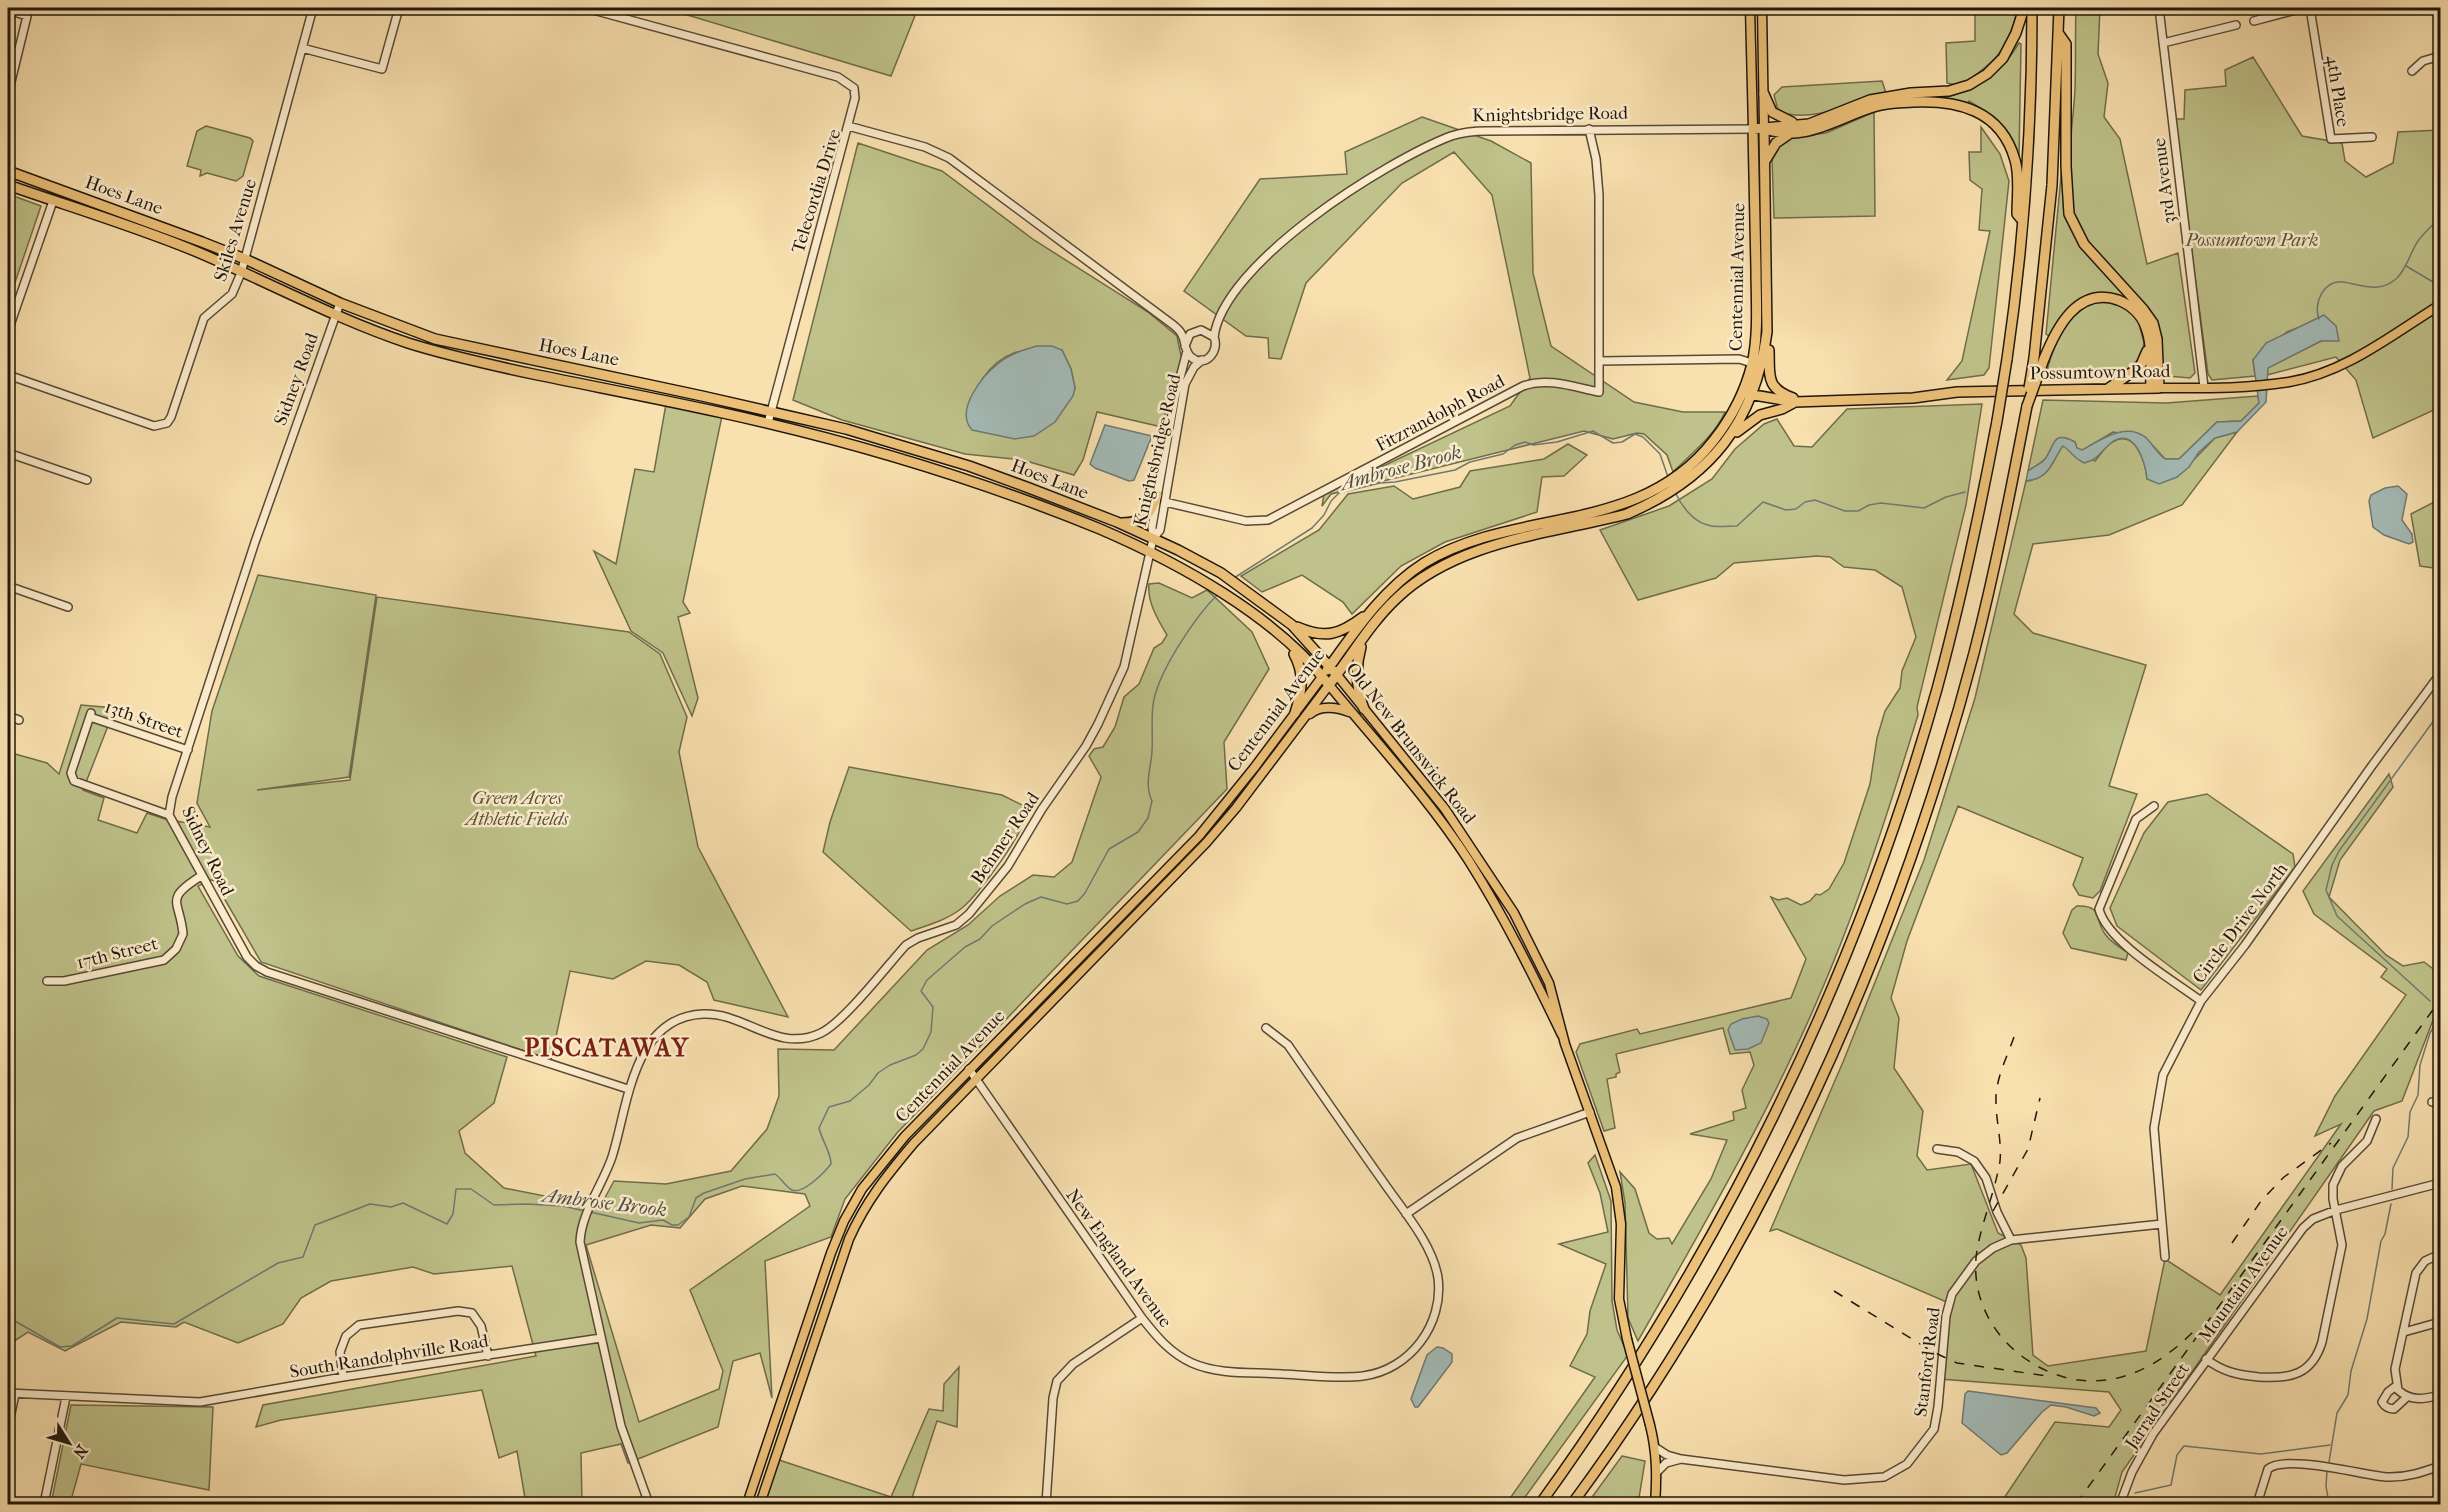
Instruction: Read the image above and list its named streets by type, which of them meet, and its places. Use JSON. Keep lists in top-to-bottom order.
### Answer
{
  "streets": {
    "highway": [
      "Hoes Lane",
      "Centennial Avenue",
      "Possumtown Road",
      "Old New Brunswick Road"
    ],
    "street": [
      "4th Place",
      "Knightsbridge Road",
      "3rd Avenue",
      "Telecordia Drive",
      "Skiles Avenue",
      "Sidney Road",
      "Fitzrandolph Road",
      "13th Street",
      "Behmer Road",
      "Circle Drive North",
      "17th Street",
      "New England Avenue",
      "Mountain Avenue",
      "South Randolphville Road",
      "Stanford Road",
      "Jarrad Street"
    ]
  },
  "crossings": [
    ["Knightsbridge Road", "Telecordia Drive"],
    ["Knightsbridge Road", "Hoes Lane"],
    ["Knightsbridge Road", "Centennial Avenue"],
    ["Knightsbridge Road", "Fitzrandolph Road"],
    ["Knightsbridge Road", "Old New Brunswick Road"],
    ["Knightsbridge Road", "Behmer Road"],
    ["3rd Avenue", "Possumtown Road"],
    ["Telecordia Drive", "Hoes Lane"],
    ["Hoes Lane", "Skiles Avenue"],
    ["Hoes Lane", "Sidney Road"],
    ["Hoes Lane", "Old New Brunswick Road"],
    ["Hoes Lane", "Behmer Road"],
    ["Centennial Avenue", "Possumtown Road"],
    ["Centennial Avenue", "Old New Brunswick Road"],
    ["Centennial Avenue", "New England Avenue"],
    ["Sidney Road", "13th Street"],
    ["Sidney Road", "Behmer Road"],
    ["Sidney Road", "17th Street"],
    ["Old New Brunswick Road", "Behmer Road"],
    ["Old New Brunswick Road", "Stanford Road"],
    ["Behmer Road", "South Randolphville Road"],
    ["Circle Drive North", "Stanford Road"],
    ["Mountain Avenue", "Jarrad Street"]
  ],
  "districts": ["PISCATAWAY"],
  "water": ["Ambrose Brook"],
  "parks": ["Possumtown Park", "Green Acres Athletic Fields"],
  "north": "bottom right"
}
